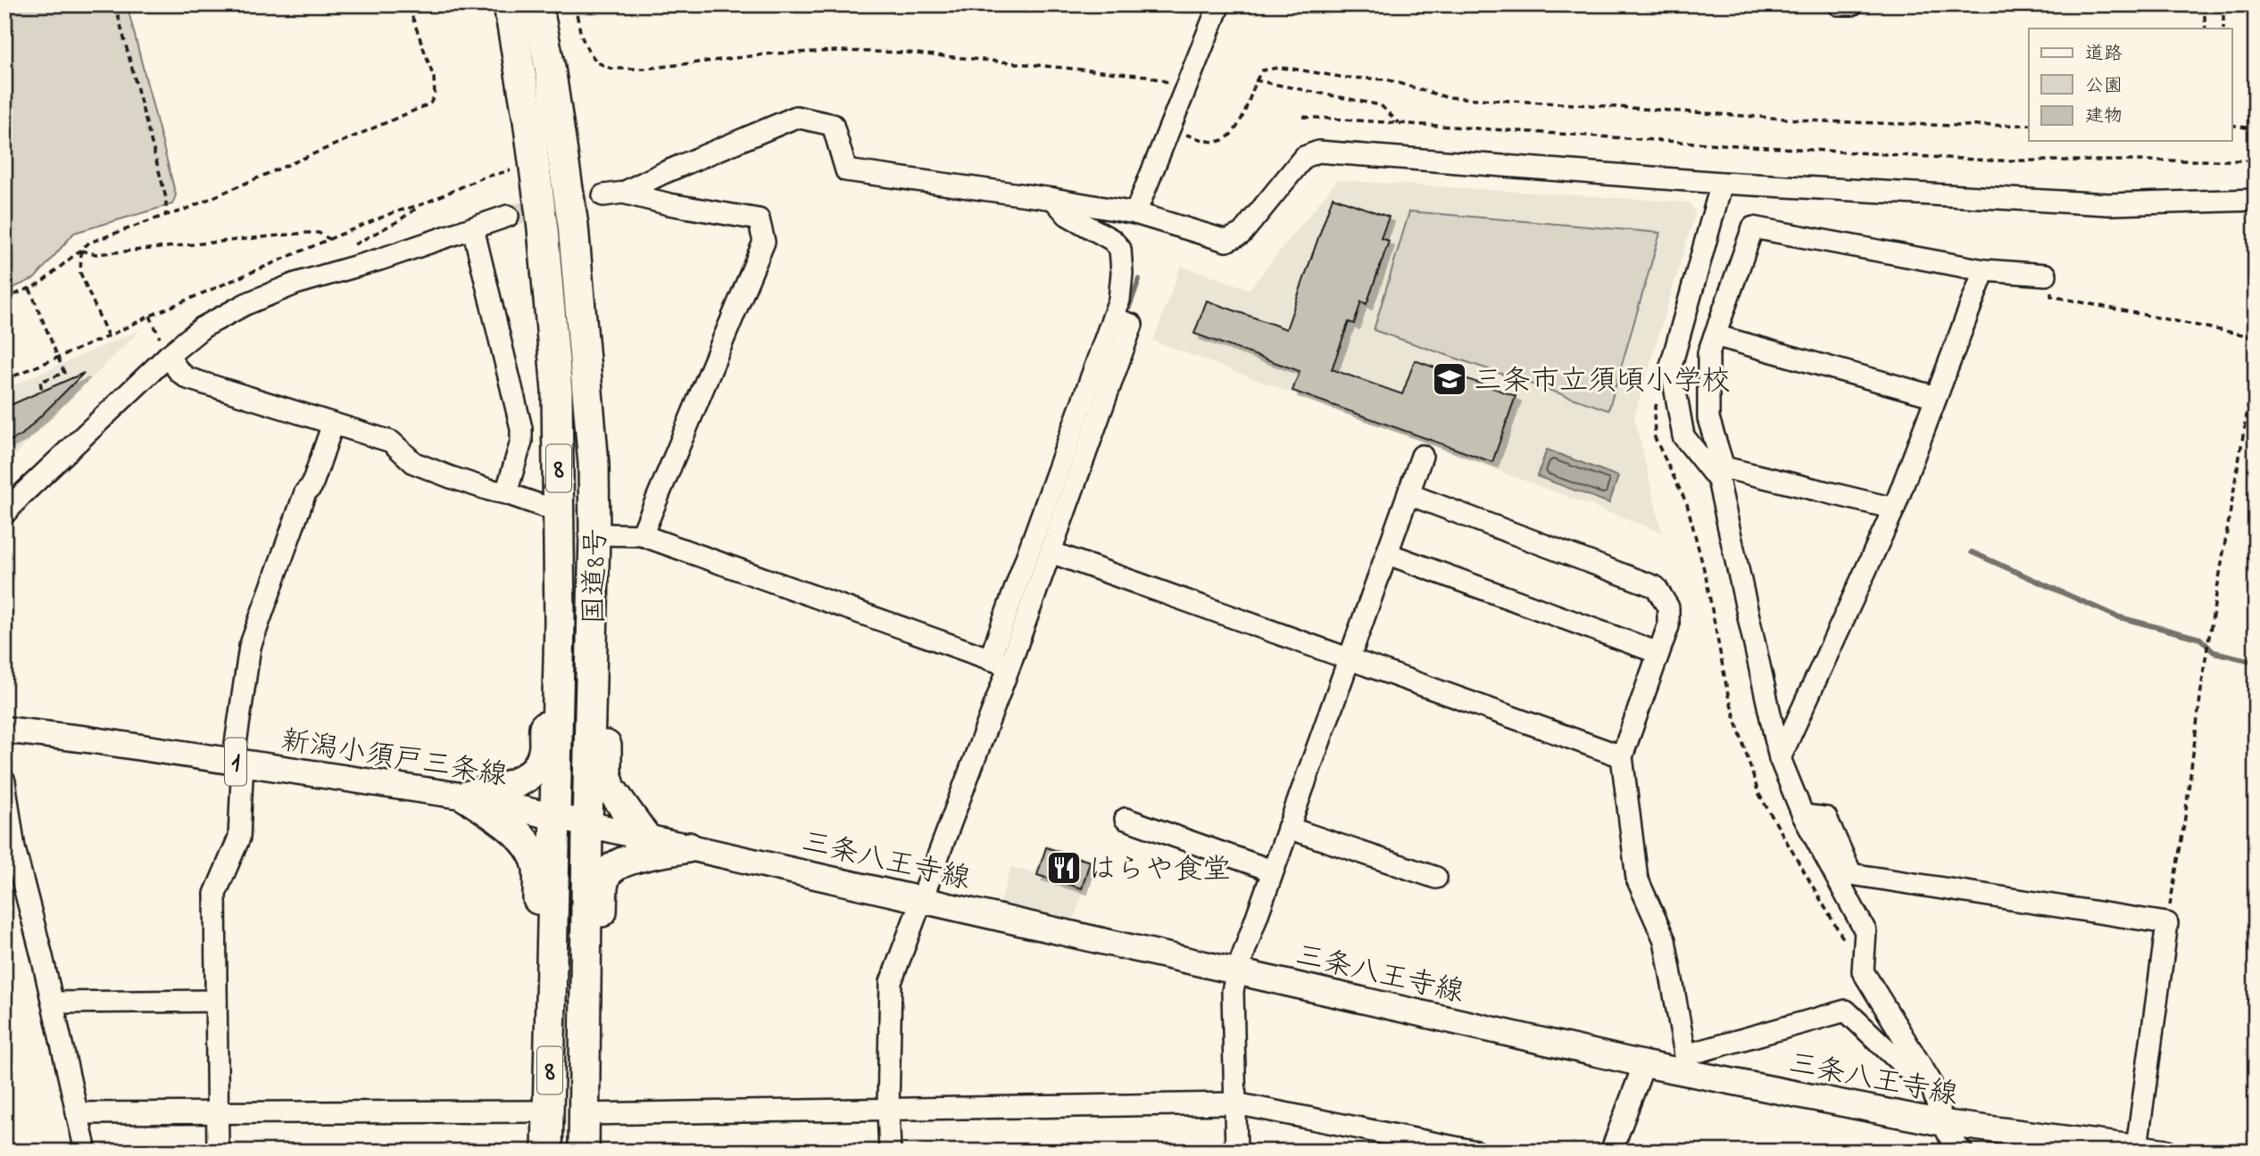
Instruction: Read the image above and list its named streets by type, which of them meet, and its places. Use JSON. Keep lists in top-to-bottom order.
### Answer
{
  "streets": {
    "highway": ["8", "国道8号"],
    "main road": ["新潟小須戸三条線", "1", "三条八王寺線"]
  },
  "crossings": [
    ["国道8号", "新潟小須戸三条線"],
    ["国道8号", "三条八王寺線"],
    ["新潟小須戸三条線", "三条八王寺線"]
  ],
  "places": {
    "school or university": ["三条市立須頃小学校"],
    "restaurant": ["はらや食堂"]
  },
  "legend": ["道路", "公園", "建物"]
}
